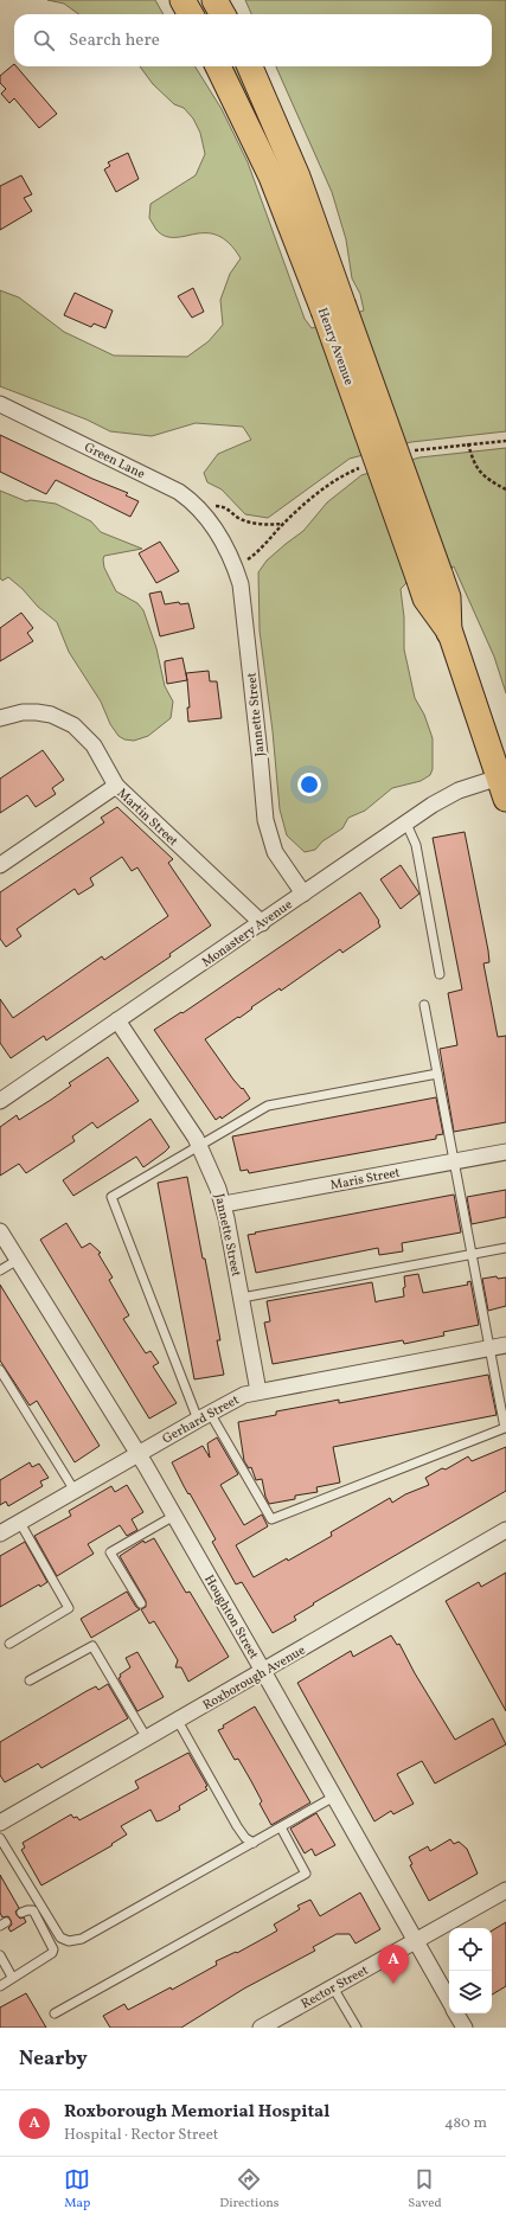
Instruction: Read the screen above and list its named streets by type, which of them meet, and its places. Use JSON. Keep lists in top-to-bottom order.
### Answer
{
  "streets": {
    "main road": ["Henry Avenue"],
    "street": [
      "Green Lane",
      "Jannette Street",
      "Martin Street",
      "Monastery Avenue",
      "Maris Street",
      "Gerhard Street",
      "Houghton Street",
      "Roxborough Avenue",
      "Rector Street"
    ]
  },
  "crossings": [
    ["Henry Avenue", "Monastery Avenue"],
    ["Green Lane", "Jannette Street"],
    ["Jannette Street", "Monastery Avenue"],
    ["Jannette Street", "Maris Street"],
    ["Jannette Street", "Gerhard Street"],
    ["Martin Street", "Monastery Avenue"],
    ["Gerhard Street", "Houghton Street"],
    ["Houghton Street", "Roxborough Avenue"],
    ["Houghton Street", "Rector Street"]
  ],
  "page": {
    "search": "Search here",
    "pins": "A",
    "heading": "Nearby",
    "list": [
      {
        "mark": "A",
        "name": "Roxborough Memorial Hospital",
        "note": "Hospital · Rector Street",
        "value": "480 m"
      }
    ],
    "nav": ["Map", "Directions", "Saved"]
  }
}
